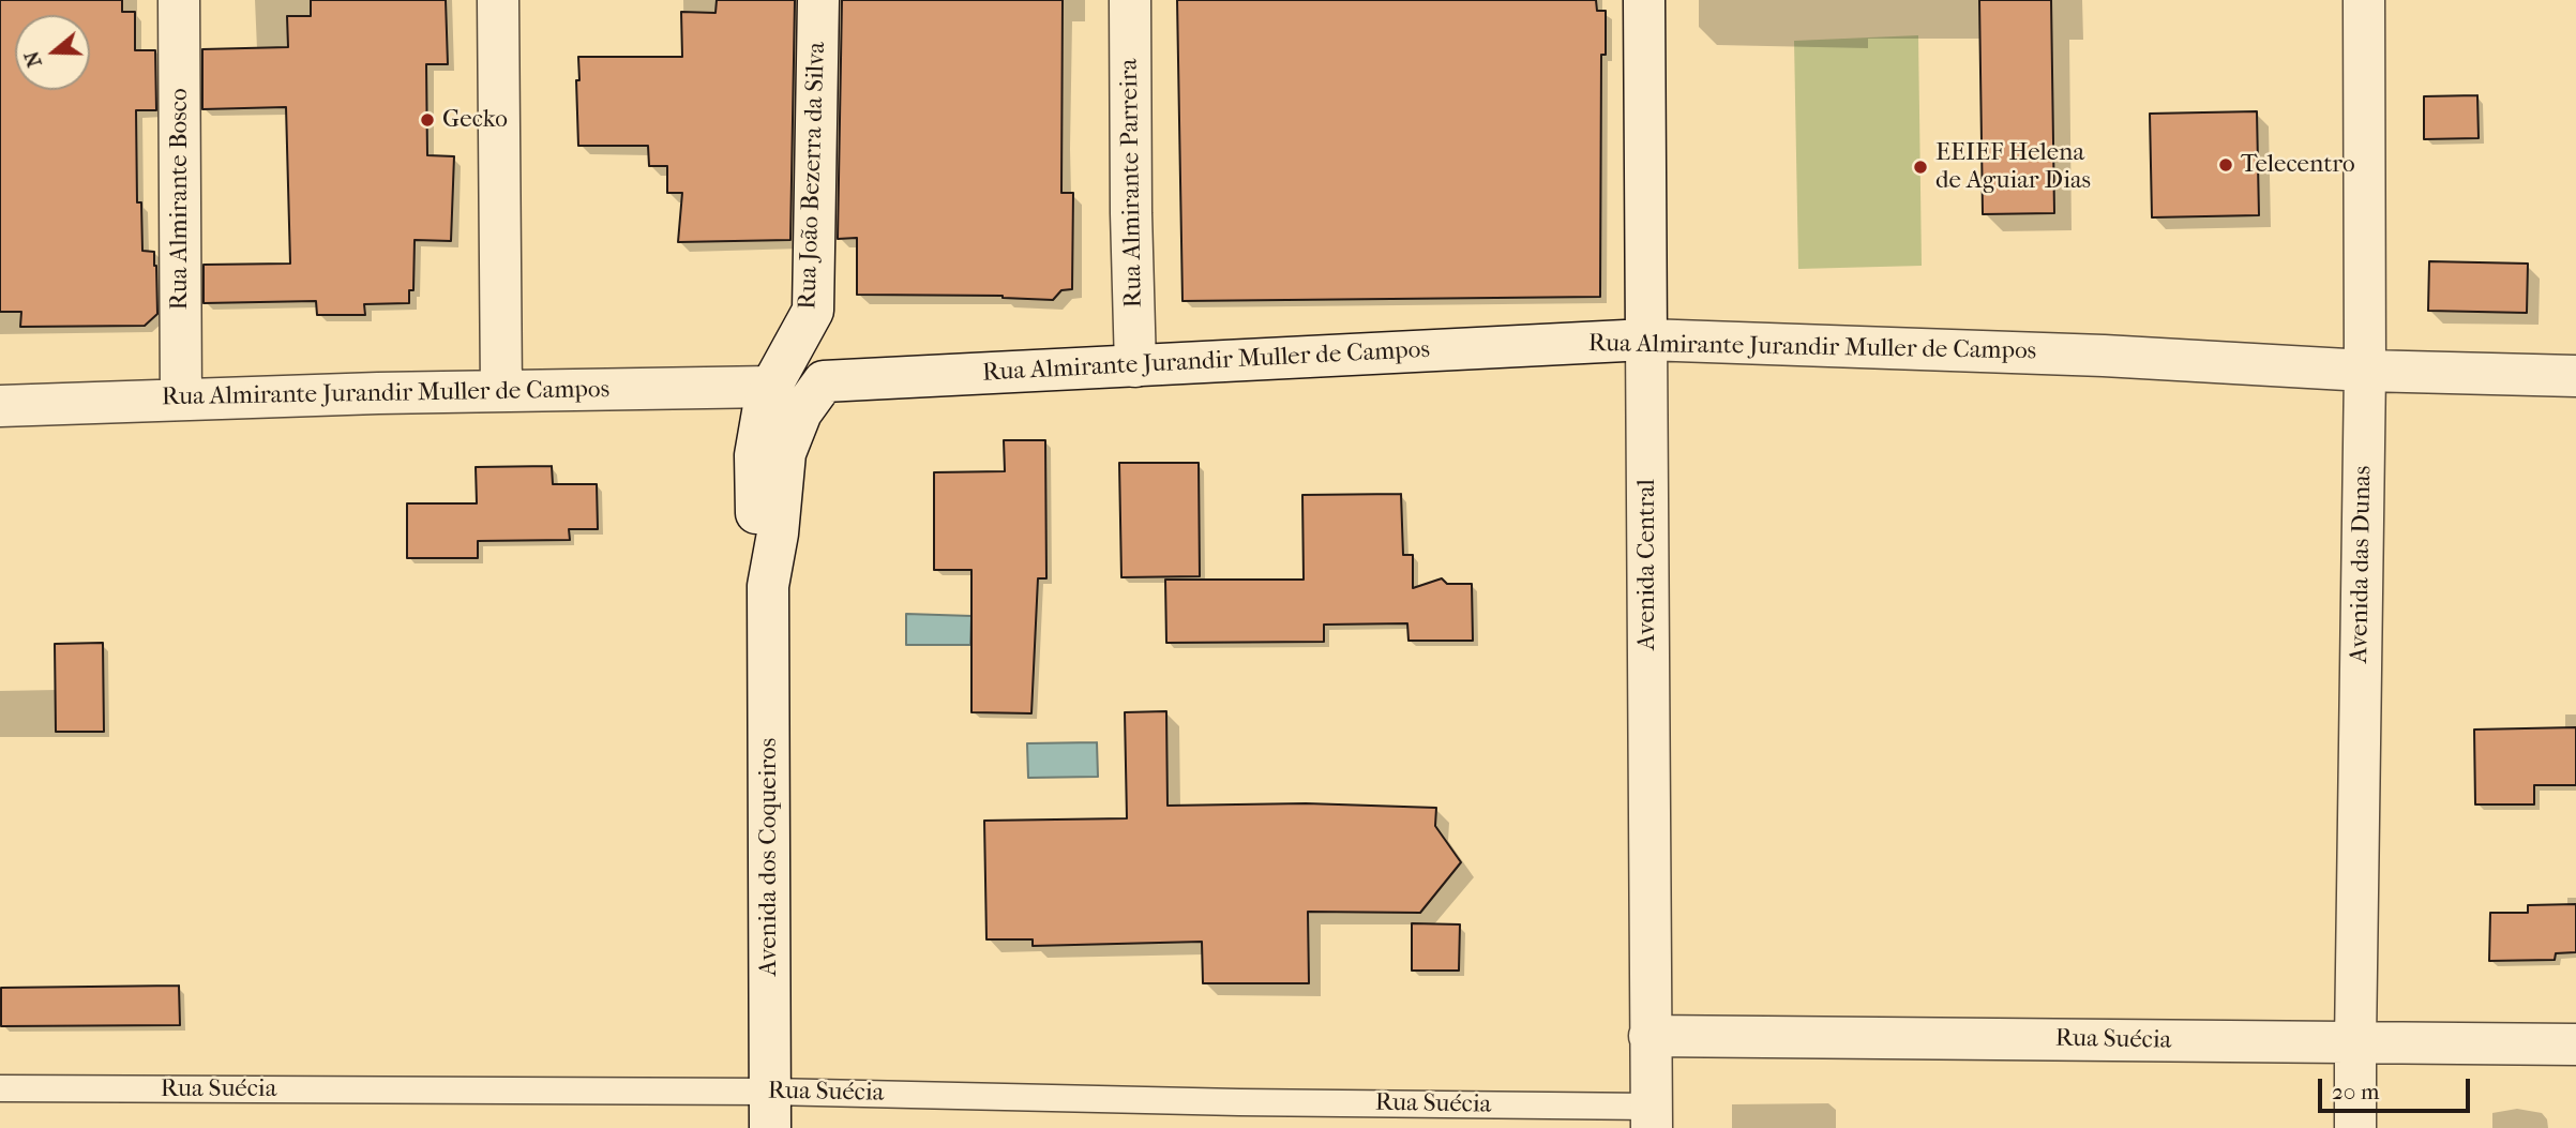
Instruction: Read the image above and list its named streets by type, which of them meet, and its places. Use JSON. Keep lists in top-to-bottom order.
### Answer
{
  "streets": {
    "street": [
      "Rua João Bezerra da Silva",
      "Rua Almirante Parreira",
      "Rua Almirante Bosco",
      "Rua Almirante Jurandir Muller de Campos",
      "Avenida Central",
      "Avenida das Dunas",
      "Avenida dos Coqueiros",
      "Rua Suécia"
    ]
  },
  "crossings": [
    ["Rua João Bezerra da Silva", "Rua Almirante Jurandir Muller de Campos"],
    ["Rua João Bezerra da Silva", "Avenida dos Coqueiros"],
    ["Rua Almirante Parreira", "Rua Almirante Jurandir Muller de Campos"],
    ["Rua Almirante Bosco", "Rua Almirante Jurandir Muller de Campos"],
    ["Rua Almirante Jurandir Muller de Campos", "Avenida Central"],
    ["Rua Almirante Jurandir Muller de Campos", "Avenida das Dunas"],
    ["Rua Almirante Jurandir Muller de Campos", "Avenida dos Coqueiros"],
    ["Avenida Central", "Rua Suécia"],
    ["Avenida das Dunas", "Rua Suécia"],
    ["Avenida dos Coqueiros", "Rua Suécia"]
  ],
  "places": ["Gecko", "Telecentro", "EEIEF Helena de Aguiar Dias"],
  "scale_bar": "20 m",
  "north": "left"
}
